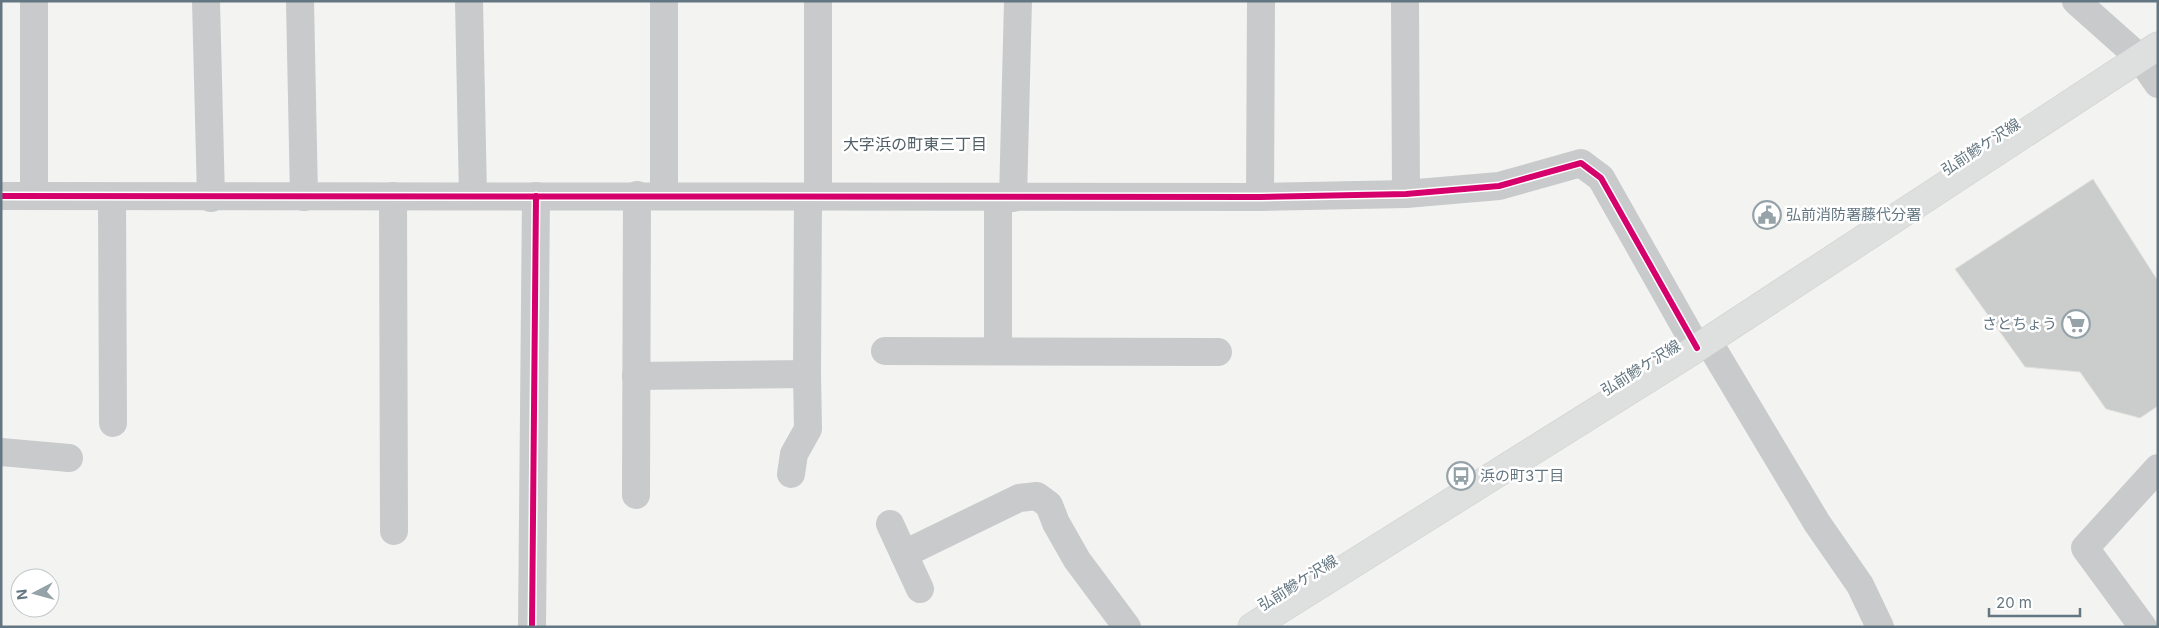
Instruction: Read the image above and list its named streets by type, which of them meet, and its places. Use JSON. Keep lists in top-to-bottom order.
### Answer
{
  "streets": {
    "main road": ["弘前鰺ケ沢線"]
  },
  "districts": ["大字浜の町東三丁目"],
  "places": {
    "public building": ["弘前消防署藤代分署"],
    "supermarket": ["さとちょう"],
    "bus stop": ["浜の町3丁目"]
  },
  "scale_bar": "20 m",
  "north": "left"
}
